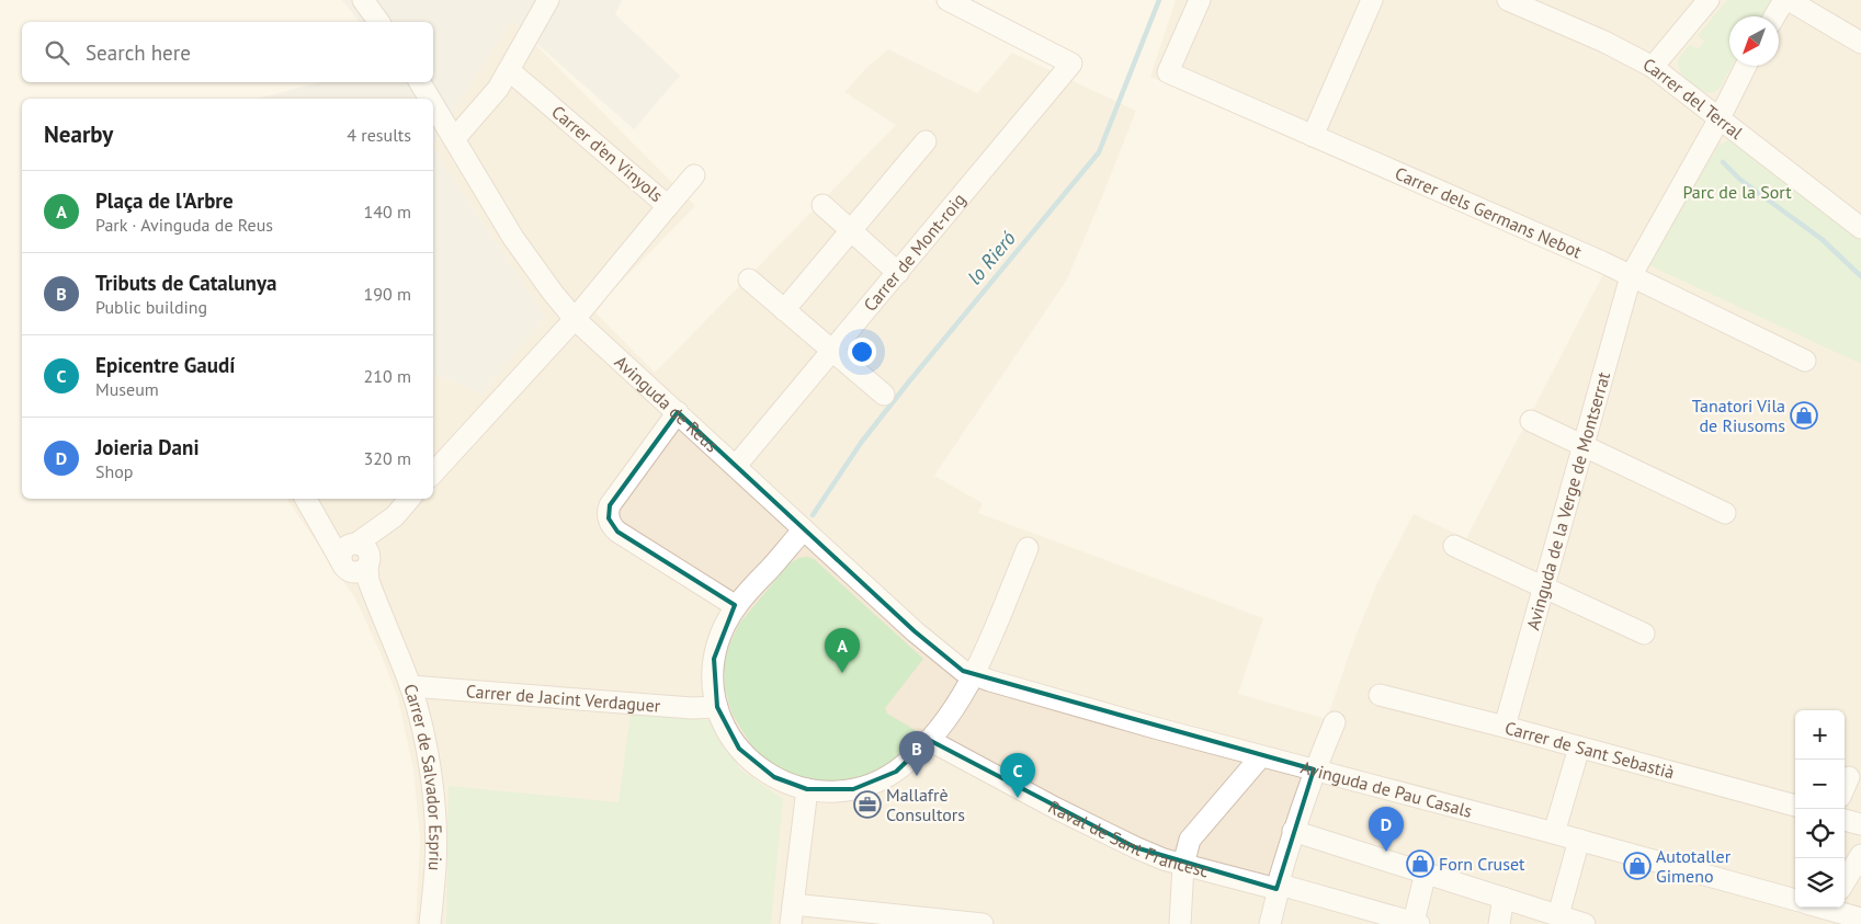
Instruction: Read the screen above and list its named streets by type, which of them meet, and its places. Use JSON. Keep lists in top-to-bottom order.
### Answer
{
  "streets": {
    "street": [
      "Carrer del Terral",
      "Carrer d'en Vinyols",
      "Carrer dels Germans Nebot",
      "Carrer de Mont-roig",
      "Avinguda de Reus",
      "Avinguda de la Verge de Montserrat",
      "Carrer de Jacint Verdaguer",
      "Carrer de Sant Sebastià",
      "Carrer de Salvador Espriu",
      "Avinguda de Pau Casals",
      "Raval de Sant Francesc"
    ]
  },
  "crossings": [
    ["Carrer del Terral", "Avinguda de la Verge de Montserrat"],
    ["Carrer d'en Vinyols", "Avinguda de Reus"],
    ["Carrer dels Germans Nebot", "Avinguda de la Verge de Montserrat"],
    ["Carrer de Mont-roig", "Avinguda de Reus"],
    ["Avinguda de Reus", "Avinguda de Pau Casals"],
    ["Avinguda de la Verge de Montserrat", "Carrer de Sant Sebastià"],
    ["Carrer de Jacint Verdaguer", "Carrer de Salvador Espriu"]
  ],
  "water": ["lo Rieró"],
  "parks": ["Parc de la Sort"],
  "places": {
    "shop": ["Tanatori Vila de Riusoms", "Forn Cruset", "Autotaller Gimeno"],
    "office": ["Mallafrè Consultors"]
  },
  "north": "bottom left",
  "page": {
    "search": "Search here",
    "heading": ["Nearby", "4 results"],
    "list": [
      {
        "mark": "A",
        "name": "Plaça de l'Arbre",
        "note": "Park · Avinguda de Reus",
        "value": "140 m"
      },
      {
        "mark": "B",
        "name": "Tributs de Catalunya",
        "note": "Public building",
        "value": "190 m"
      },
      {
        "mark": "C",
        "name": "Epicentre Gaudí",
        "note": "Museum",
        "value": "210 m"
      },
      {
        "mark": "D",
        "name": "Joieria Dani",
        "note": "Shop",
        "value": "320 m"
      }
    ],
    "pins": [
      "A",
      "B",
      "C",
      "D"
    ],
    "map_buttons": ["+", "−"]
  }
}
